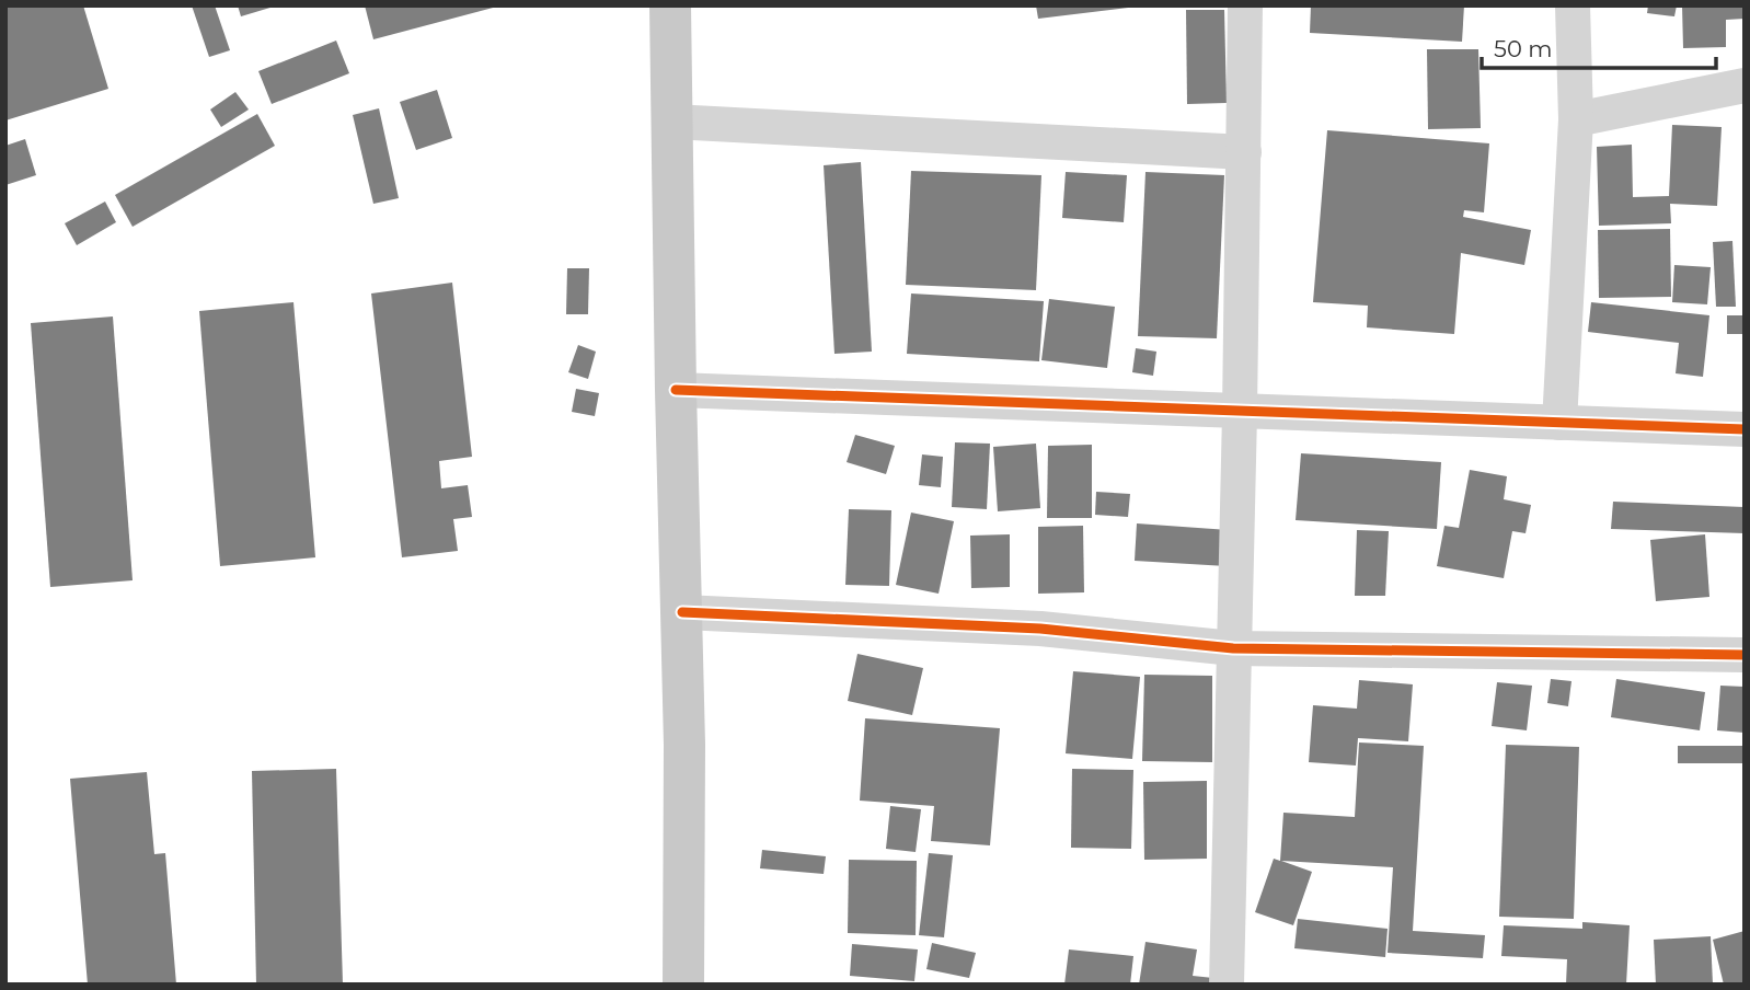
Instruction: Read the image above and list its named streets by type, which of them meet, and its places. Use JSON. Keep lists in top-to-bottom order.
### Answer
{
  "scale_bar": "50 m"
}
